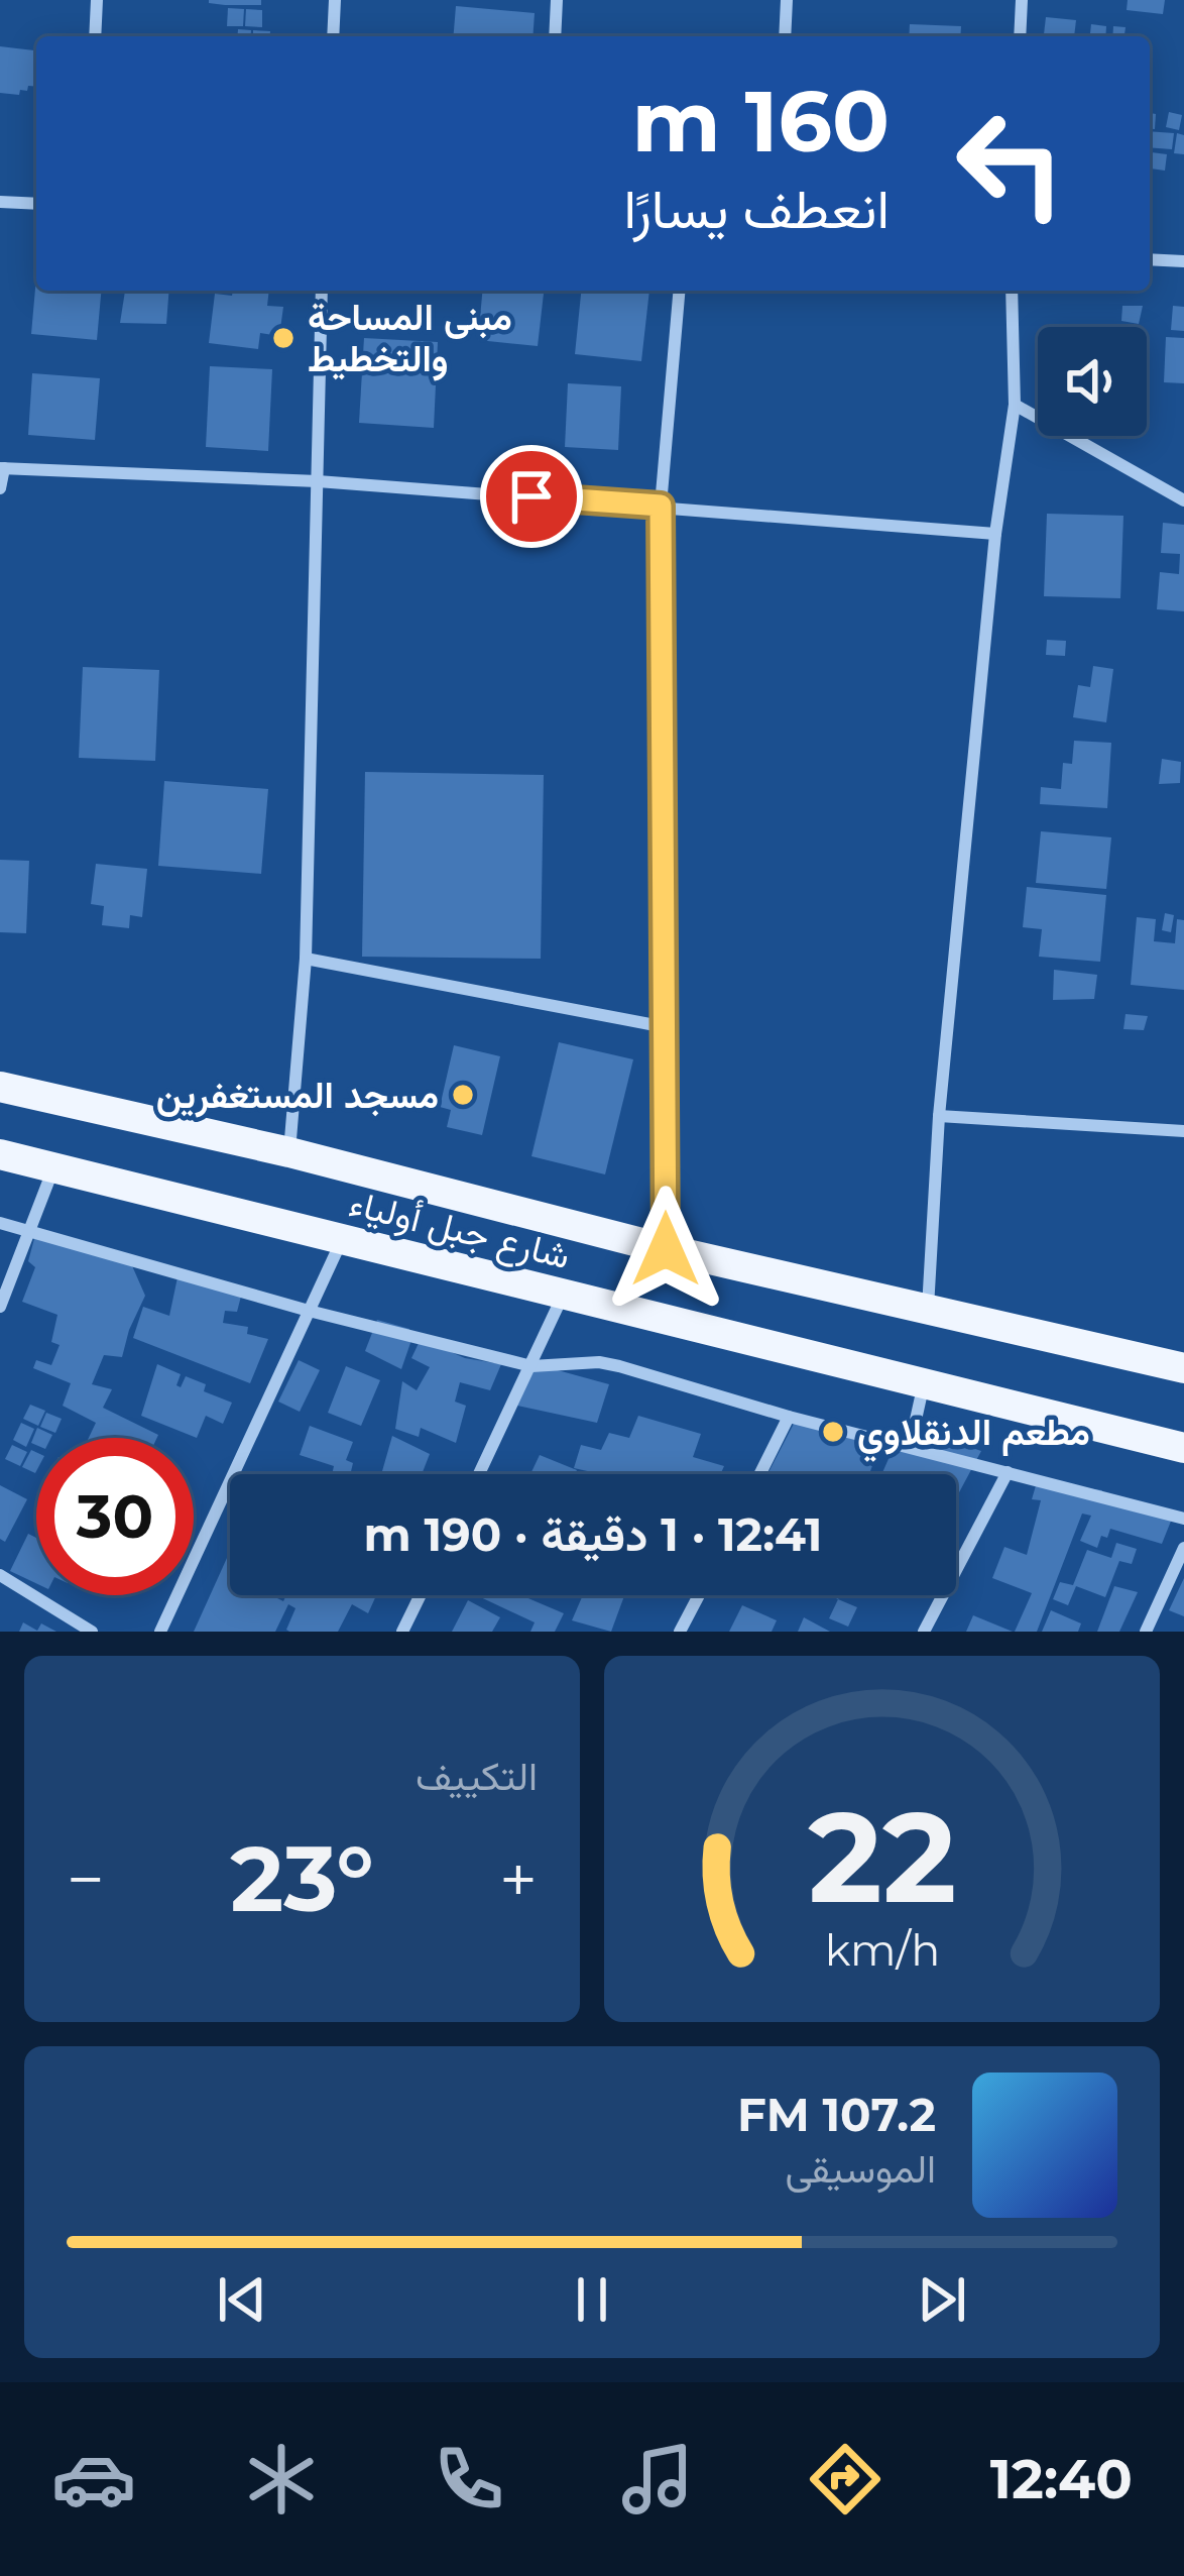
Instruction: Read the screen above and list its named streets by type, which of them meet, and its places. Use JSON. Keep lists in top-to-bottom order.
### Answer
{
  "streets": {
    "main road": ["شارع جبل أولياء"]
  },
  "places": ["مبنى المساحة والتخطيط", "مسجد المستغفرين", "مطعم الدنقلاوي"],
  "page": {
    "turn": ["160 m", "انعطف يسارًا"],
    "limit": "30",
    "trip": "12:41 · 1 دقيقة · 190 m",
    "tile": "التكييف",
    "heat": ["−", "23°", "+"],
    "song": ["107.2 FM", "الموسيقى"],
    "tabs": "12:40",
    "gauge": ["22", "km/h"]
  }
}
